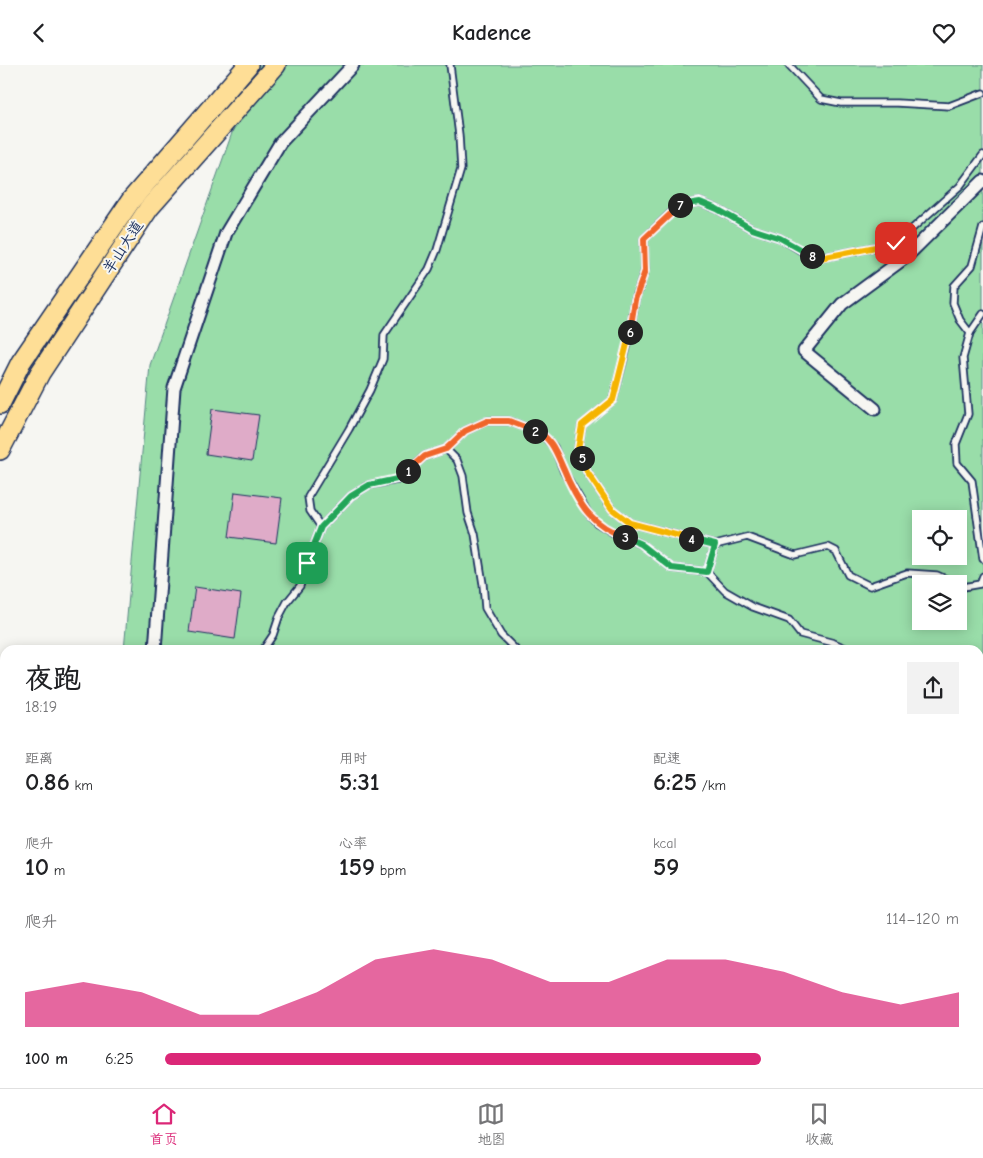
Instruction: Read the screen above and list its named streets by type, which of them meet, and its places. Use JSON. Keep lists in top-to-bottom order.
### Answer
{
  "streets": {
    "main road": ["羊山大道"]
  },
  "page": {
    "header": "Kadence",
    "pins": [
      "7",
      "8",
      "6",
      "2",
      "5",
      "1",
      "3",
      "4"
    ],
    "heading": ["夜跑", "18:19"],
    "stats": [
      ["距离", "0.86 km"],
      ["用时", "5:31"],
      ["配速", "6:25 /km"],
      ["爬升", "10 m"],
      ["心率", "159 bpm"],
      ["kcal", "59"]
    ],
    "chart": ["爬升", "114–120 m"],
    "list": [
      {
        "name": "100 m",
        "note": "6:25"
      }
    ],
    "tabs": ["首页", "地图", "收藏"]
  }
}
